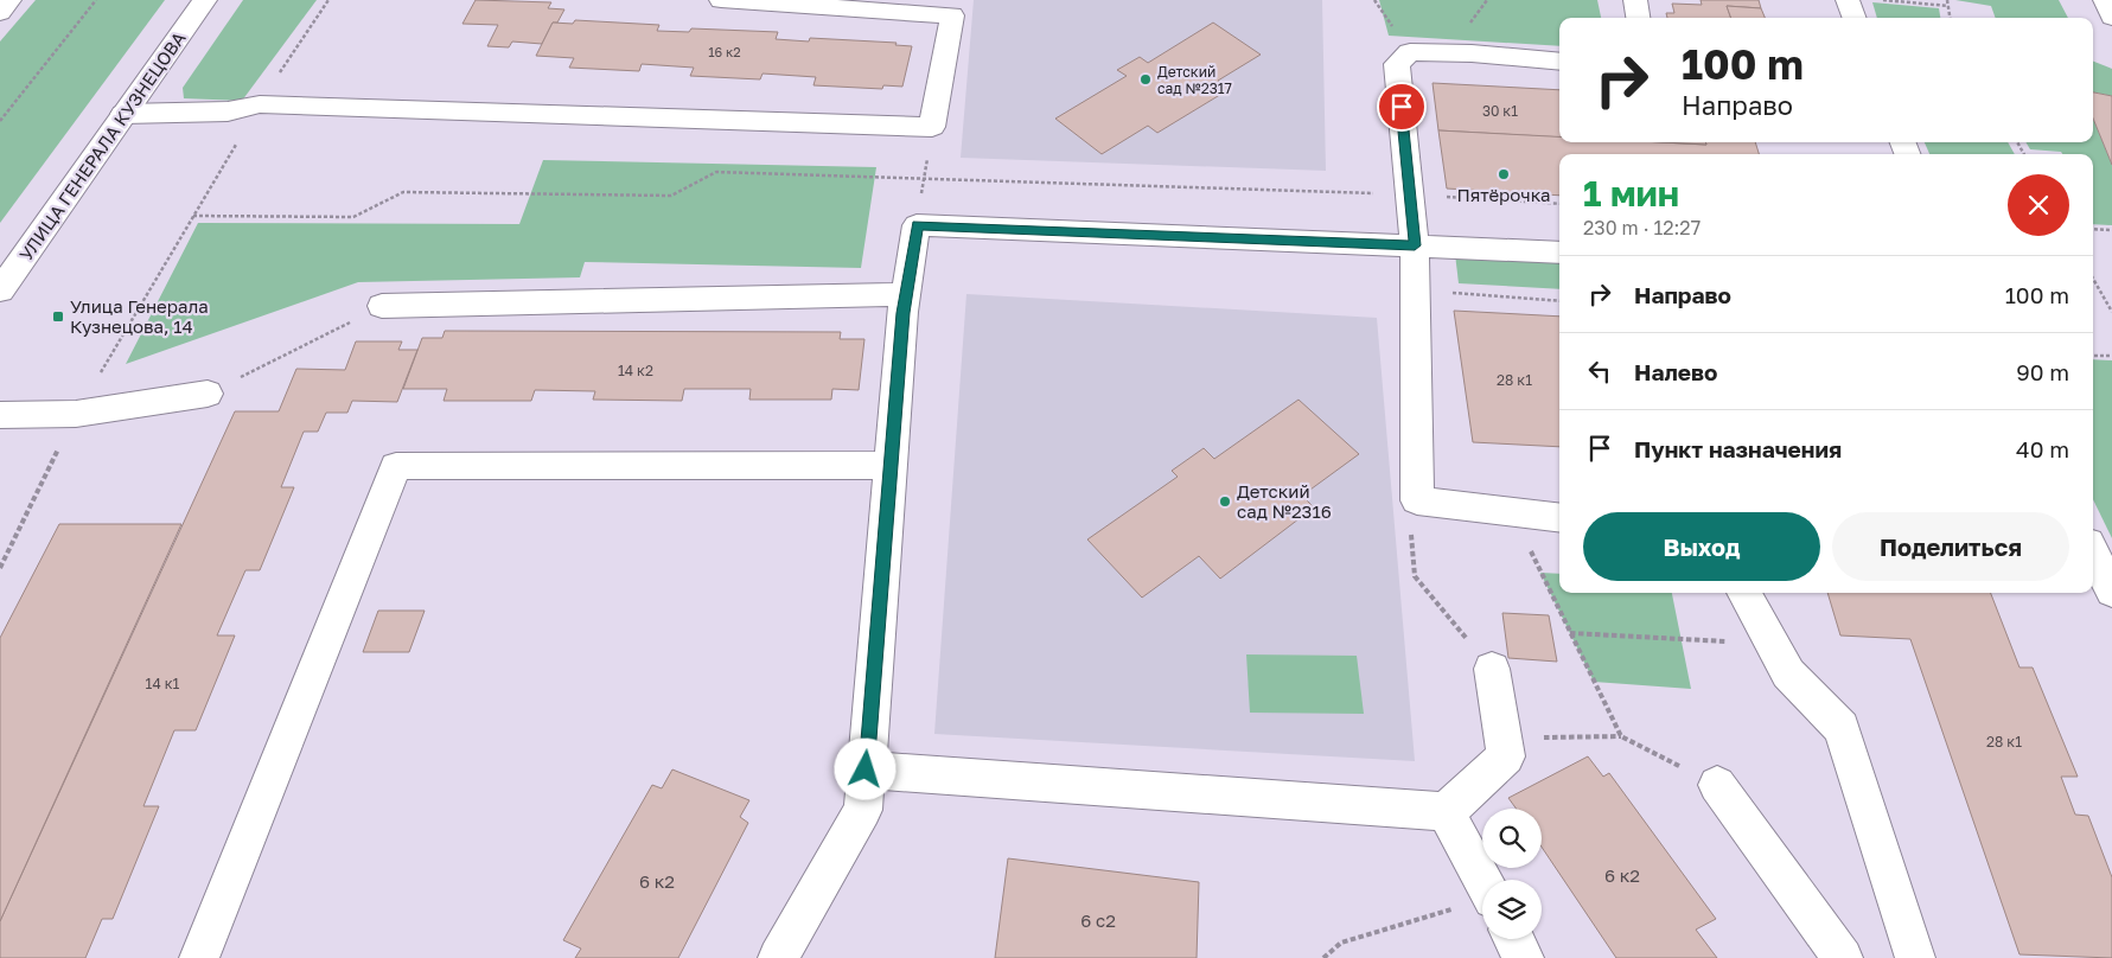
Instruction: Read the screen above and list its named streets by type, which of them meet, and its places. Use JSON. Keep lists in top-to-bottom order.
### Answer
{
  "streets": {
    "main road": ["УЛИЦА ГЕНЕРАЛА КУЗНЕЦОВА"]
  },
  "places": {
    "other": ["Детский сад №2317", "Пятёрочка", "Детский сад №2316"],
    "transit": ["Улица Генерала Кузнецова, 14"]
  },
  "house_numbers": [
    "16 к2",
    "30 к1",
    "14 к2",
    "28 к1",
    "14 к1",
    "28 к1",
    "6 к2",
    "6 к2",
    "6 с2"
  ],
  "page": {
    "turn": ["100 m", "Направо"],
    "heading": ["1 мин", "230 m · 12:27"],
    "list": [
      {
        "name": "Направо",
        "value": "100 m"
      },
      {
        "name": "Налево",
        "value": "90 m"
      },
      {
        "name": "Пункт назначения",
        "value": "40 m"
      }
    ],
    "buttons": ["Выход", "Поделиться"]
  }
}
